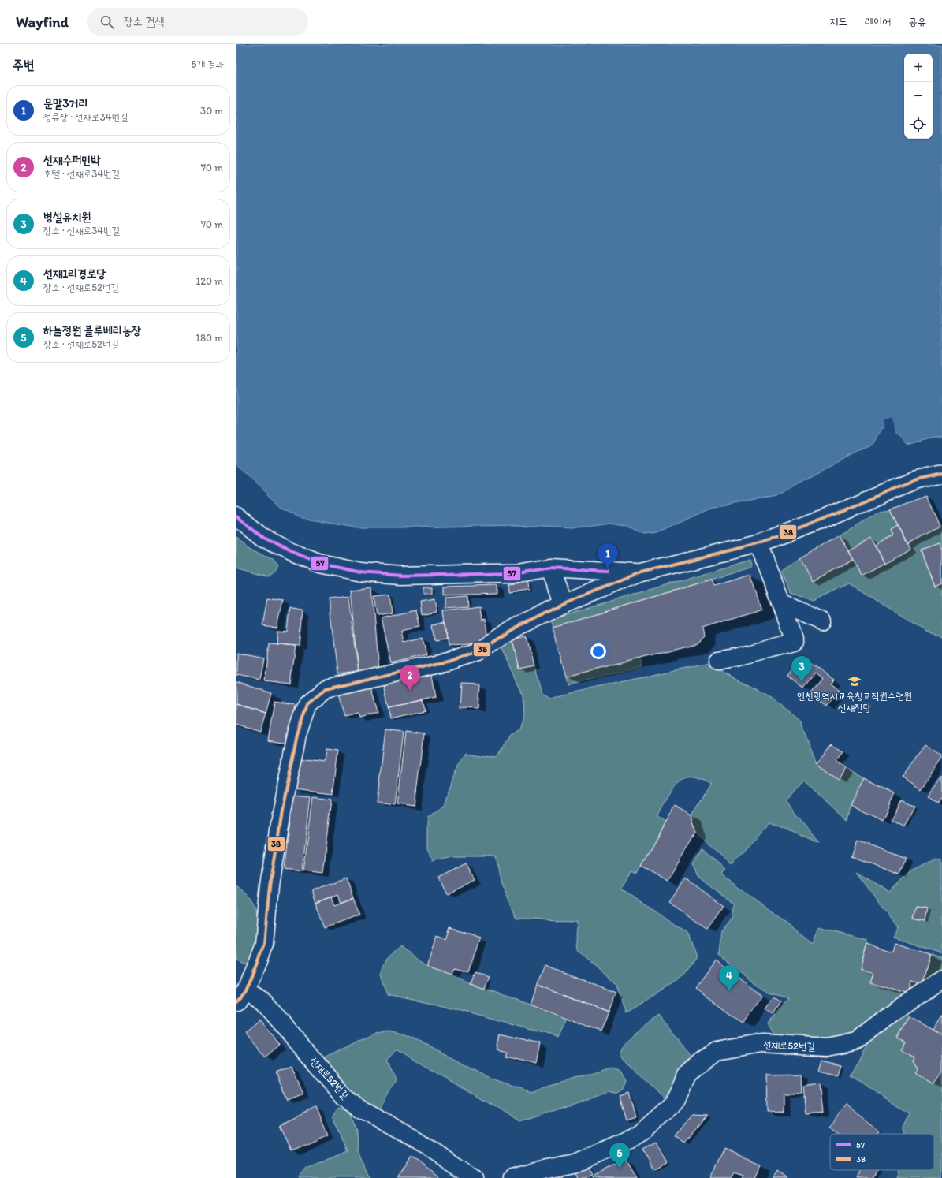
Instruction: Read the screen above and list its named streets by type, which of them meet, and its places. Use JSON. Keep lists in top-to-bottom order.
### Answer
{
  "streets": {
    "street": ["선재로52번길"]
  },
  "places": {
    "school or university": ["인천광역시교육청교직원수련원 선재전당"]
  },
  "lines": ["transit line 38", "transit line 57"],
  "legend": ["57", "38"],
  "page": {
    "header": "Wayfind",
    "search": "장소 검색",
    "nav": ["지도", "레이어", "공유"],
    "heading": ["주변", "5개 결과"],
    "map_buttons": ["+", "−"],
    "list": [
      {
        "mark": "1",
        "name": "문말3거리",
        "note": "정류장 · 선재로34번길",
        "value": "30 m"
      },
      {
        "mark": "2",
        "name": "선재수퍼민박",
        "note": "호텔 · 선재로34번길",
        "value": "70 m"
      },
      {
        "mark": "3",
        "name": "병설유치원",
        "note": "장소 · 선재로34번길",
        "value": "70 m"
      },
      {
        "mark": "4",
        "name": "선재1리경로당",
        "note": "장소 · 선재로52번길",
        "value": "120 m"
      },
      {
        "mark": "5",
        "name": "하늘정원 블루베리농장",
        "note": "장소 · 선재로52번길",
        "value": "180 m"
      }
    ],
    "pins": [
      "1",
      "3",
      "2",
      "4",
      "5"
    ]
  }
}
